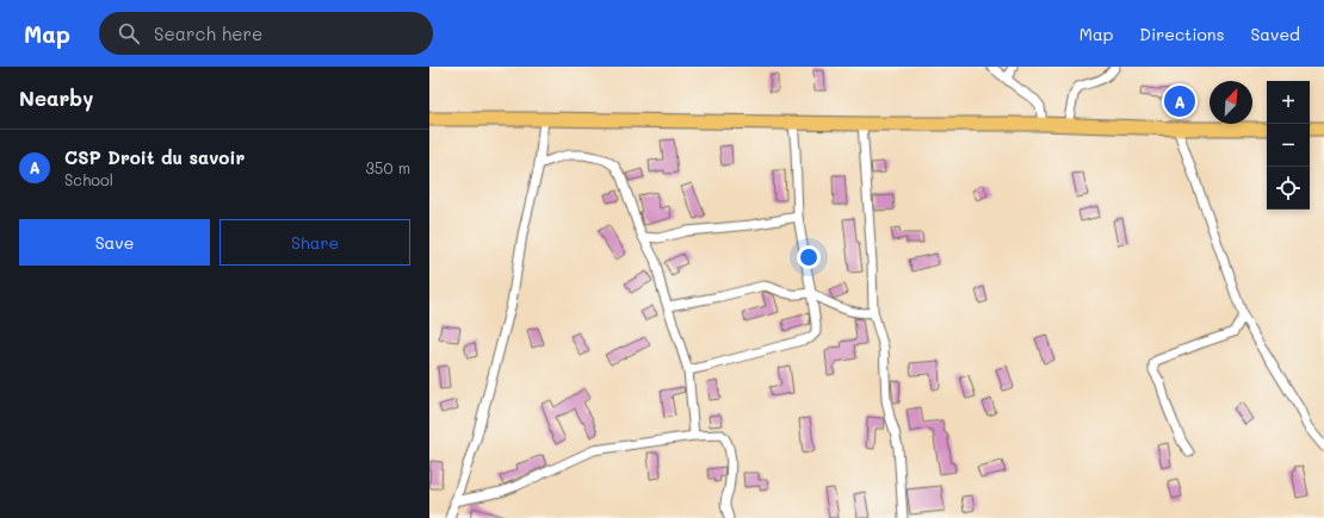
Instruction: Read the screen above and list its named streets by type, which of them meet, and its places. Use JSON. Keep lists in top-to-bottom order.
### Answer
{
  "north": "top right",
  "page": {
    "header": "Map",
    "search": "Search here",
    "nav": ["Map", "Directions", "Saved"],
    "heading": "Nearby",
    "map_buttons": ["+", "−"],
    "pins": "A",
    "list": [
      {
        "mark": "A",
        "name": "CSP Droit du savoir",
        "note": "School",
        "value": "350 m"
      }
    ],
    "buttons": ["Save", "Share"]
  }
}
